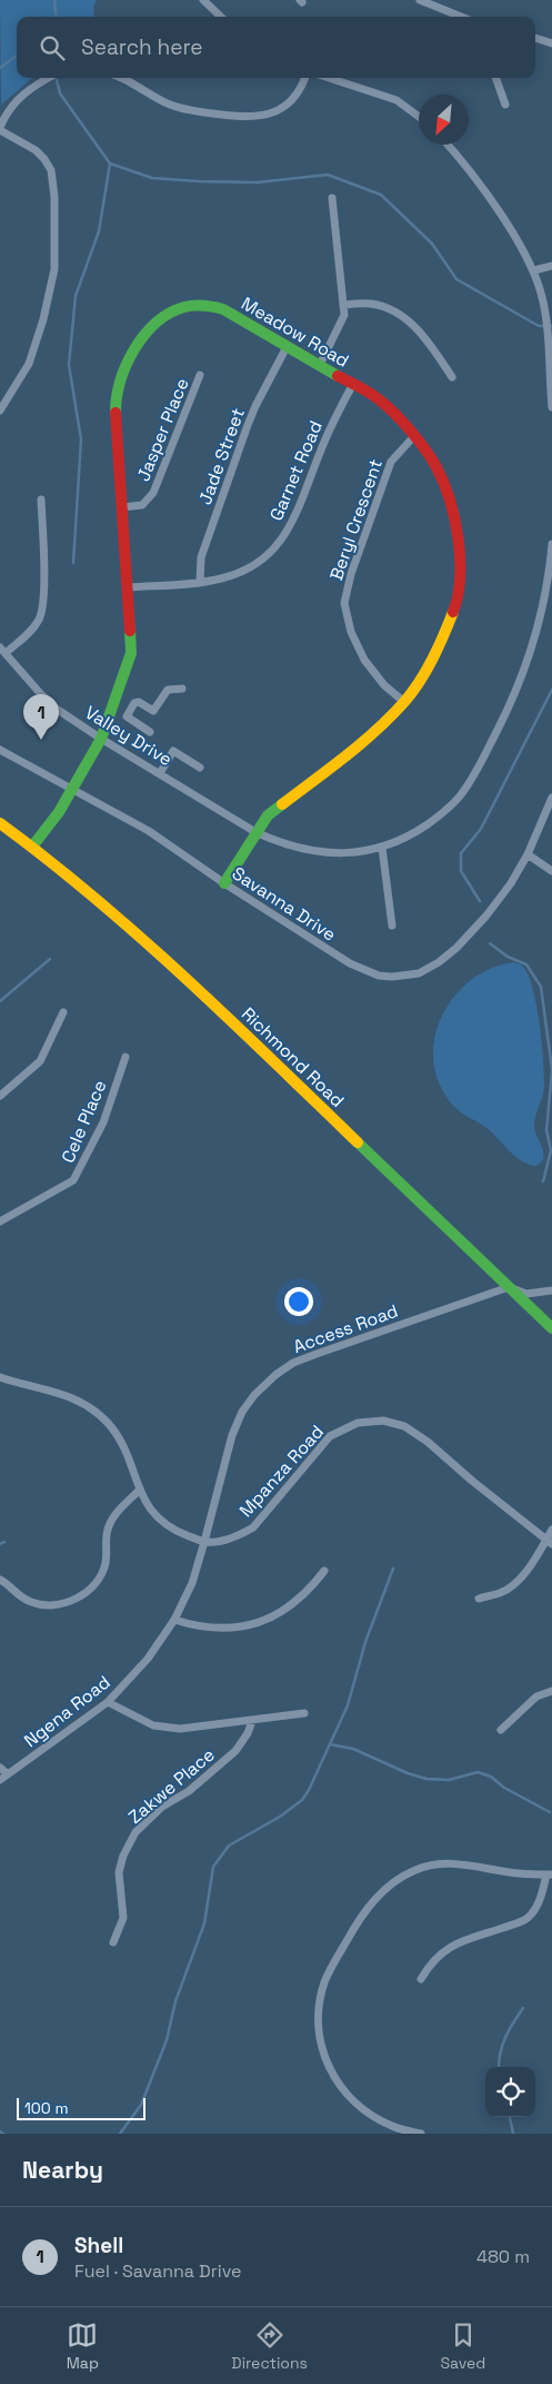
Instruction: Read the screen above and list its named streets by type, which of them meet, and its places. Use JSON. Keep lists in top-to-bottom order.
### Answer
{
  "streets": {
    "main road": ["Meadow Road", "Richmond Road"],
    "street": [
      "Jasper Place",
      "Jade Street",
      "Garnet Road",
      "Beryl Crescent",
      "Valley Drive",
      "Savanna Drive",
      "Cele Place",
      "Access Road",
      "Mpanza Road",
      "Ngena Road",
      "Zakwe Place"
    ]
  },
  "crossings": [
    ["Meadow Road", "Jasper Place"],
    ["Meadow Road", "Jade Street"],
    ["Meadow Road", "Garnet Road"],
    ["Meadow Road", "Beryl Crescent"],
    ["Meadow Road", "Valley Drive"],
    ["Meadow Road", "Savanna Drive"],
    ["Meadow Road", "Richmond Road"],
    ["Jade Street", "Garnet Road"],
    ["Richmond Road", "Access Road"],
    ["Access Road", "Mpanza Road"],
    ["Access Road", "Ngena Road"],
    ["Mpanza Road", "Ngena Road"]
  ],
  "scale_bar": "100 m",
  "north": "bottom left",
  "page": {
    "search": "Search here",
    "pins": "1",
    "scale": "100 m",
    "heading": "Nearby",
    "list": [
      {
        "mark": "1",
        "name": "Shell",
        "note": "Fuel · Savanna Drive",
        "value": "480 m"
      }
    ],
    "nav": ["Map", "Directions", "Saved"]
  }
}
